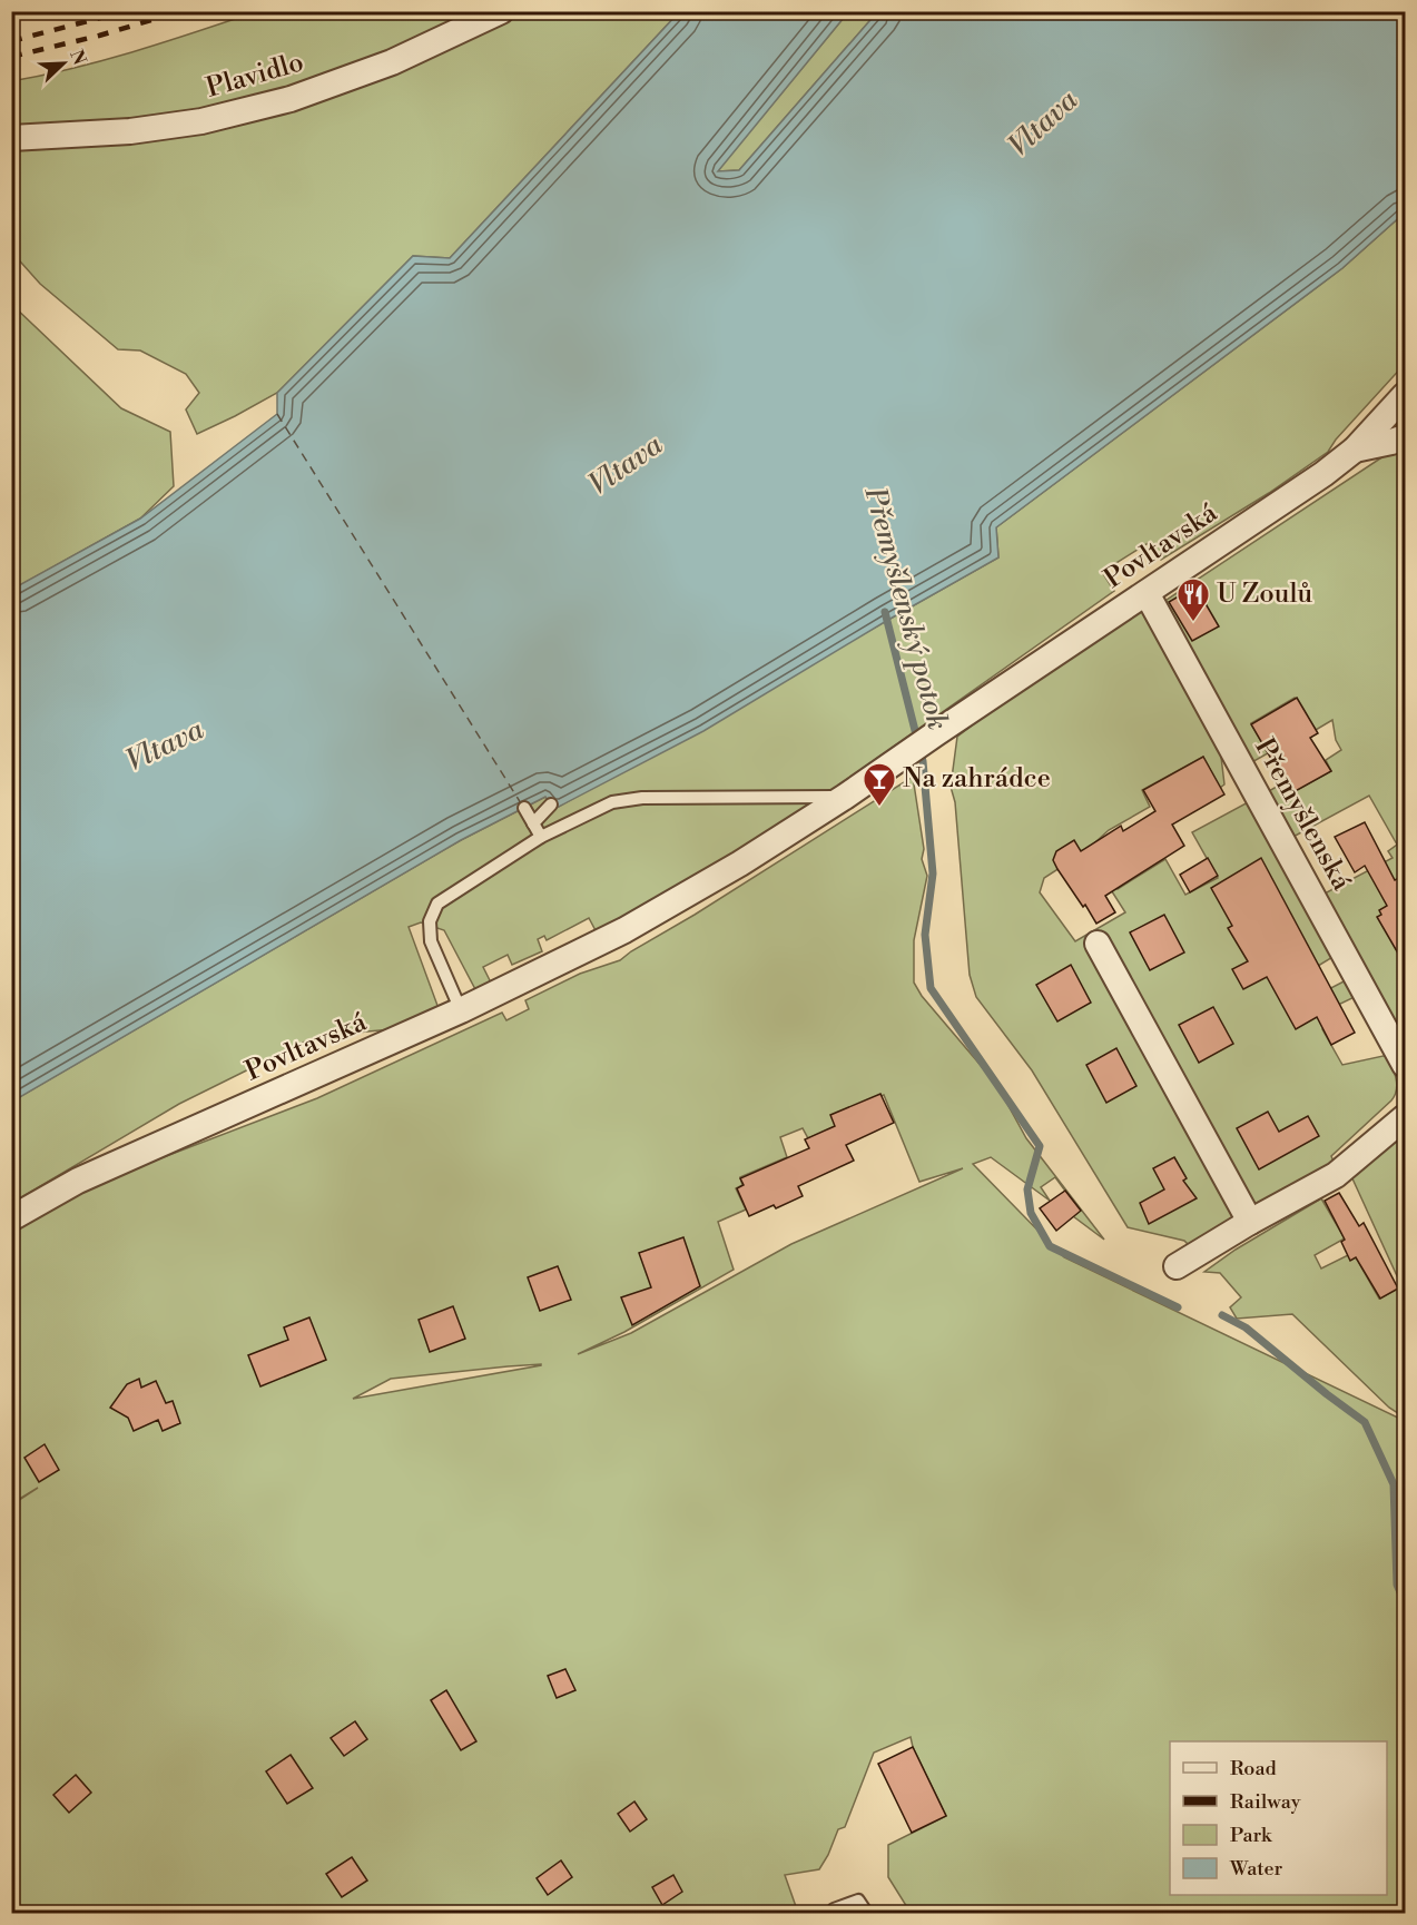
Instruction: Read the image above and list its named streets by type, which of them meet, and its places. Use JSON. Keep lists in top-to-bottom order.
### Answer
{
  "streets": {
    "street": ["Plavidlo", "Povltavská", "Přemyšlenská"]
  },
  "crossings": [
    ["Povltavská", "Přemyšlenská"]
  ],
  "water": ["Vltava", "Přemyšlenský potok"],
  "places": {
    "restaurant": ["U Zoulů"],
    "bar": ["Na zahrádce"]
  },
  "legend": [
    "Road",
    "Railway",
    "Park",
    "Water"
  ],
  "north": "top right"
}
